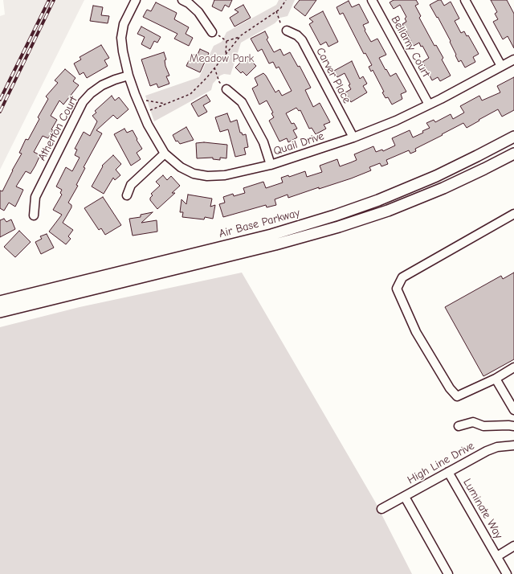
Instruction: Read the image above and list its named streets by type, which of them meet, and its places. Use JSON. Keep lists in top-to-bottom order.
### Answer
{
  "streets": {
    "main road": ["Air Base Parkway"],
    "street": [
      "Bellamy Court",
      "Carver Place",
      "Atherton Court",
      "Quail Drive",
      "High Line Drive",
      "Luminate Way"
    ]
  },
  "crossings": [
    ["Bellamy Court", "Quail Drive"],
    ["Carver Place", "Quail Drive"],
    ["Atherton Court", "Quail Drive"],
    ["High Line Drive", "Luminate Way"]
  ],
  "parks": ["Meadow Park"]
}
